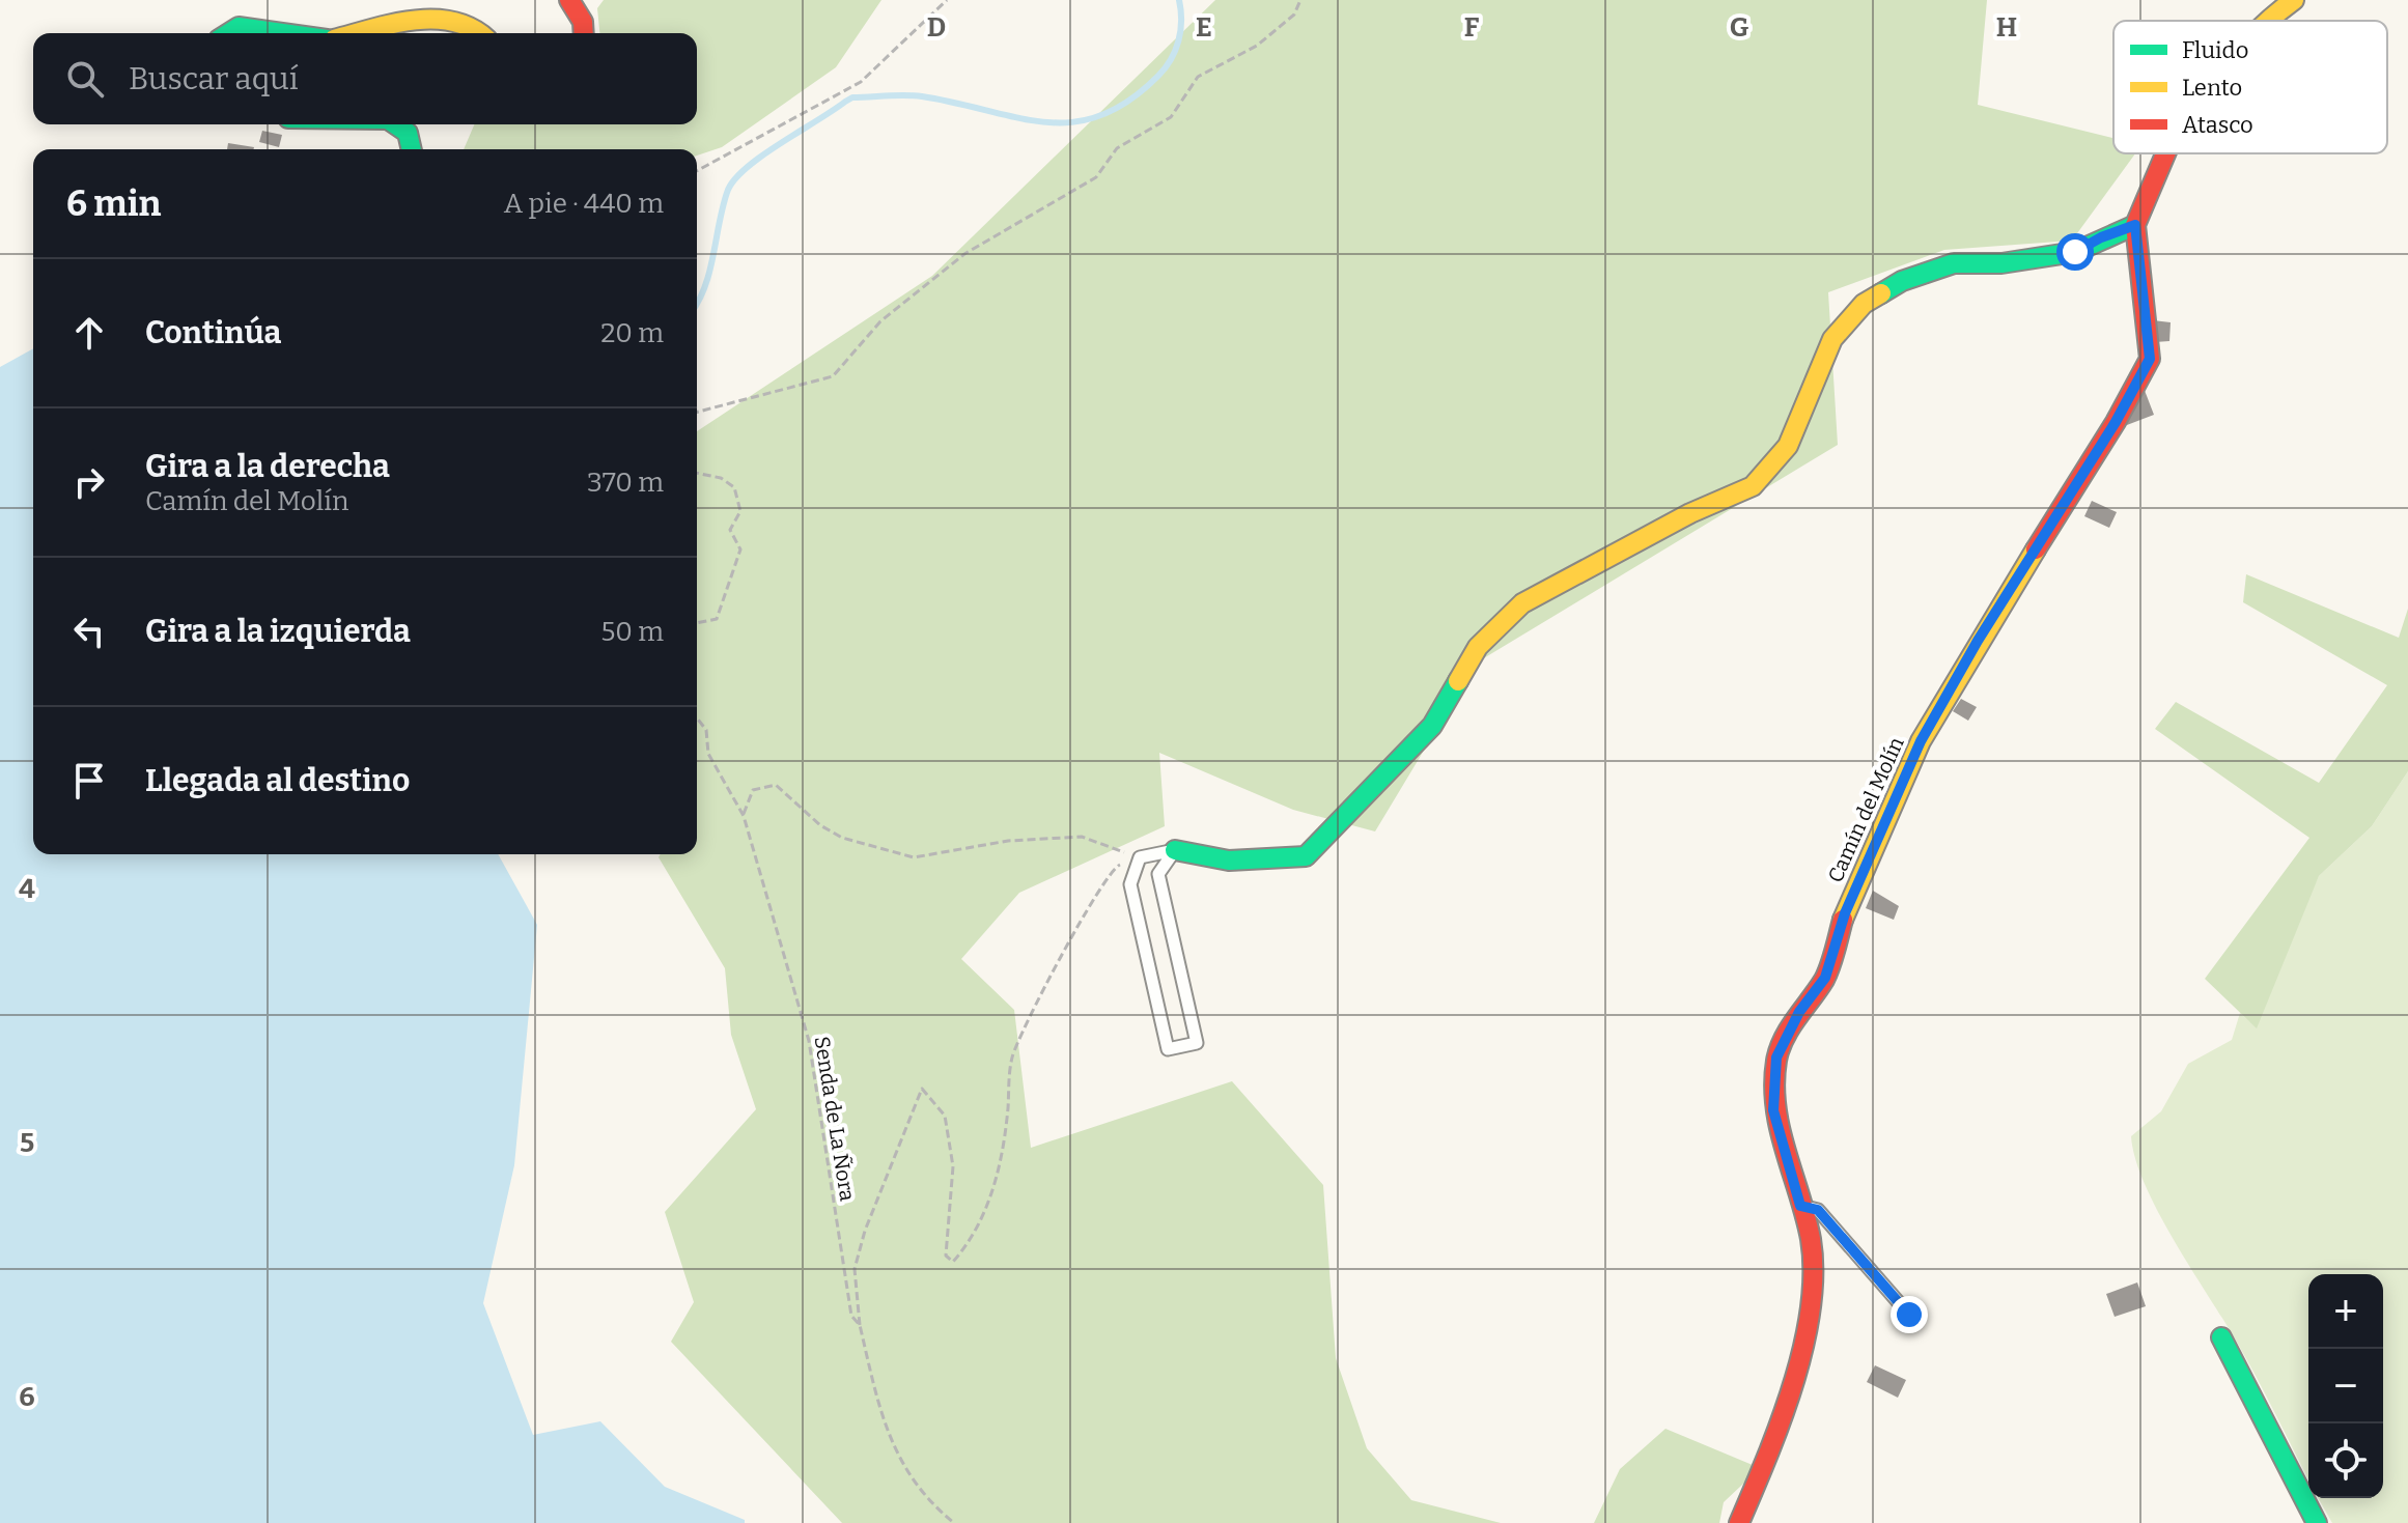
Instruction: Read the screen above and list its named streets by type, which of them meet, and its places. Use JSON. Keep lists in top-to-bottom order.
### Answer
{
  "streets": {
    "street": ["Camín del Molín"],
    "path": ["Senda de La Ñora"]
  },
  "legend": ["Fluido", "Lento", "Atasco"],
  "page": {
    "search": "Buscar aquí",
    "heading": ["6 min", "A pie · 440 m"],
    "list": [
      ["Continúa", "20 m"],
      ["Gira a la derecha", "Camín del Molín", "370 m"],
      ["Gira a la izquierda", "50 m"],
      "Llegada al destino"
    ],
    "map_buttons": ["+", "−"]
  },
  "grid": {
    "columns": [
      "D",
      "E",
      "F",
      "G",
      "H"
    ],
    "rows": ["4", "5", "6"]
  }
}
